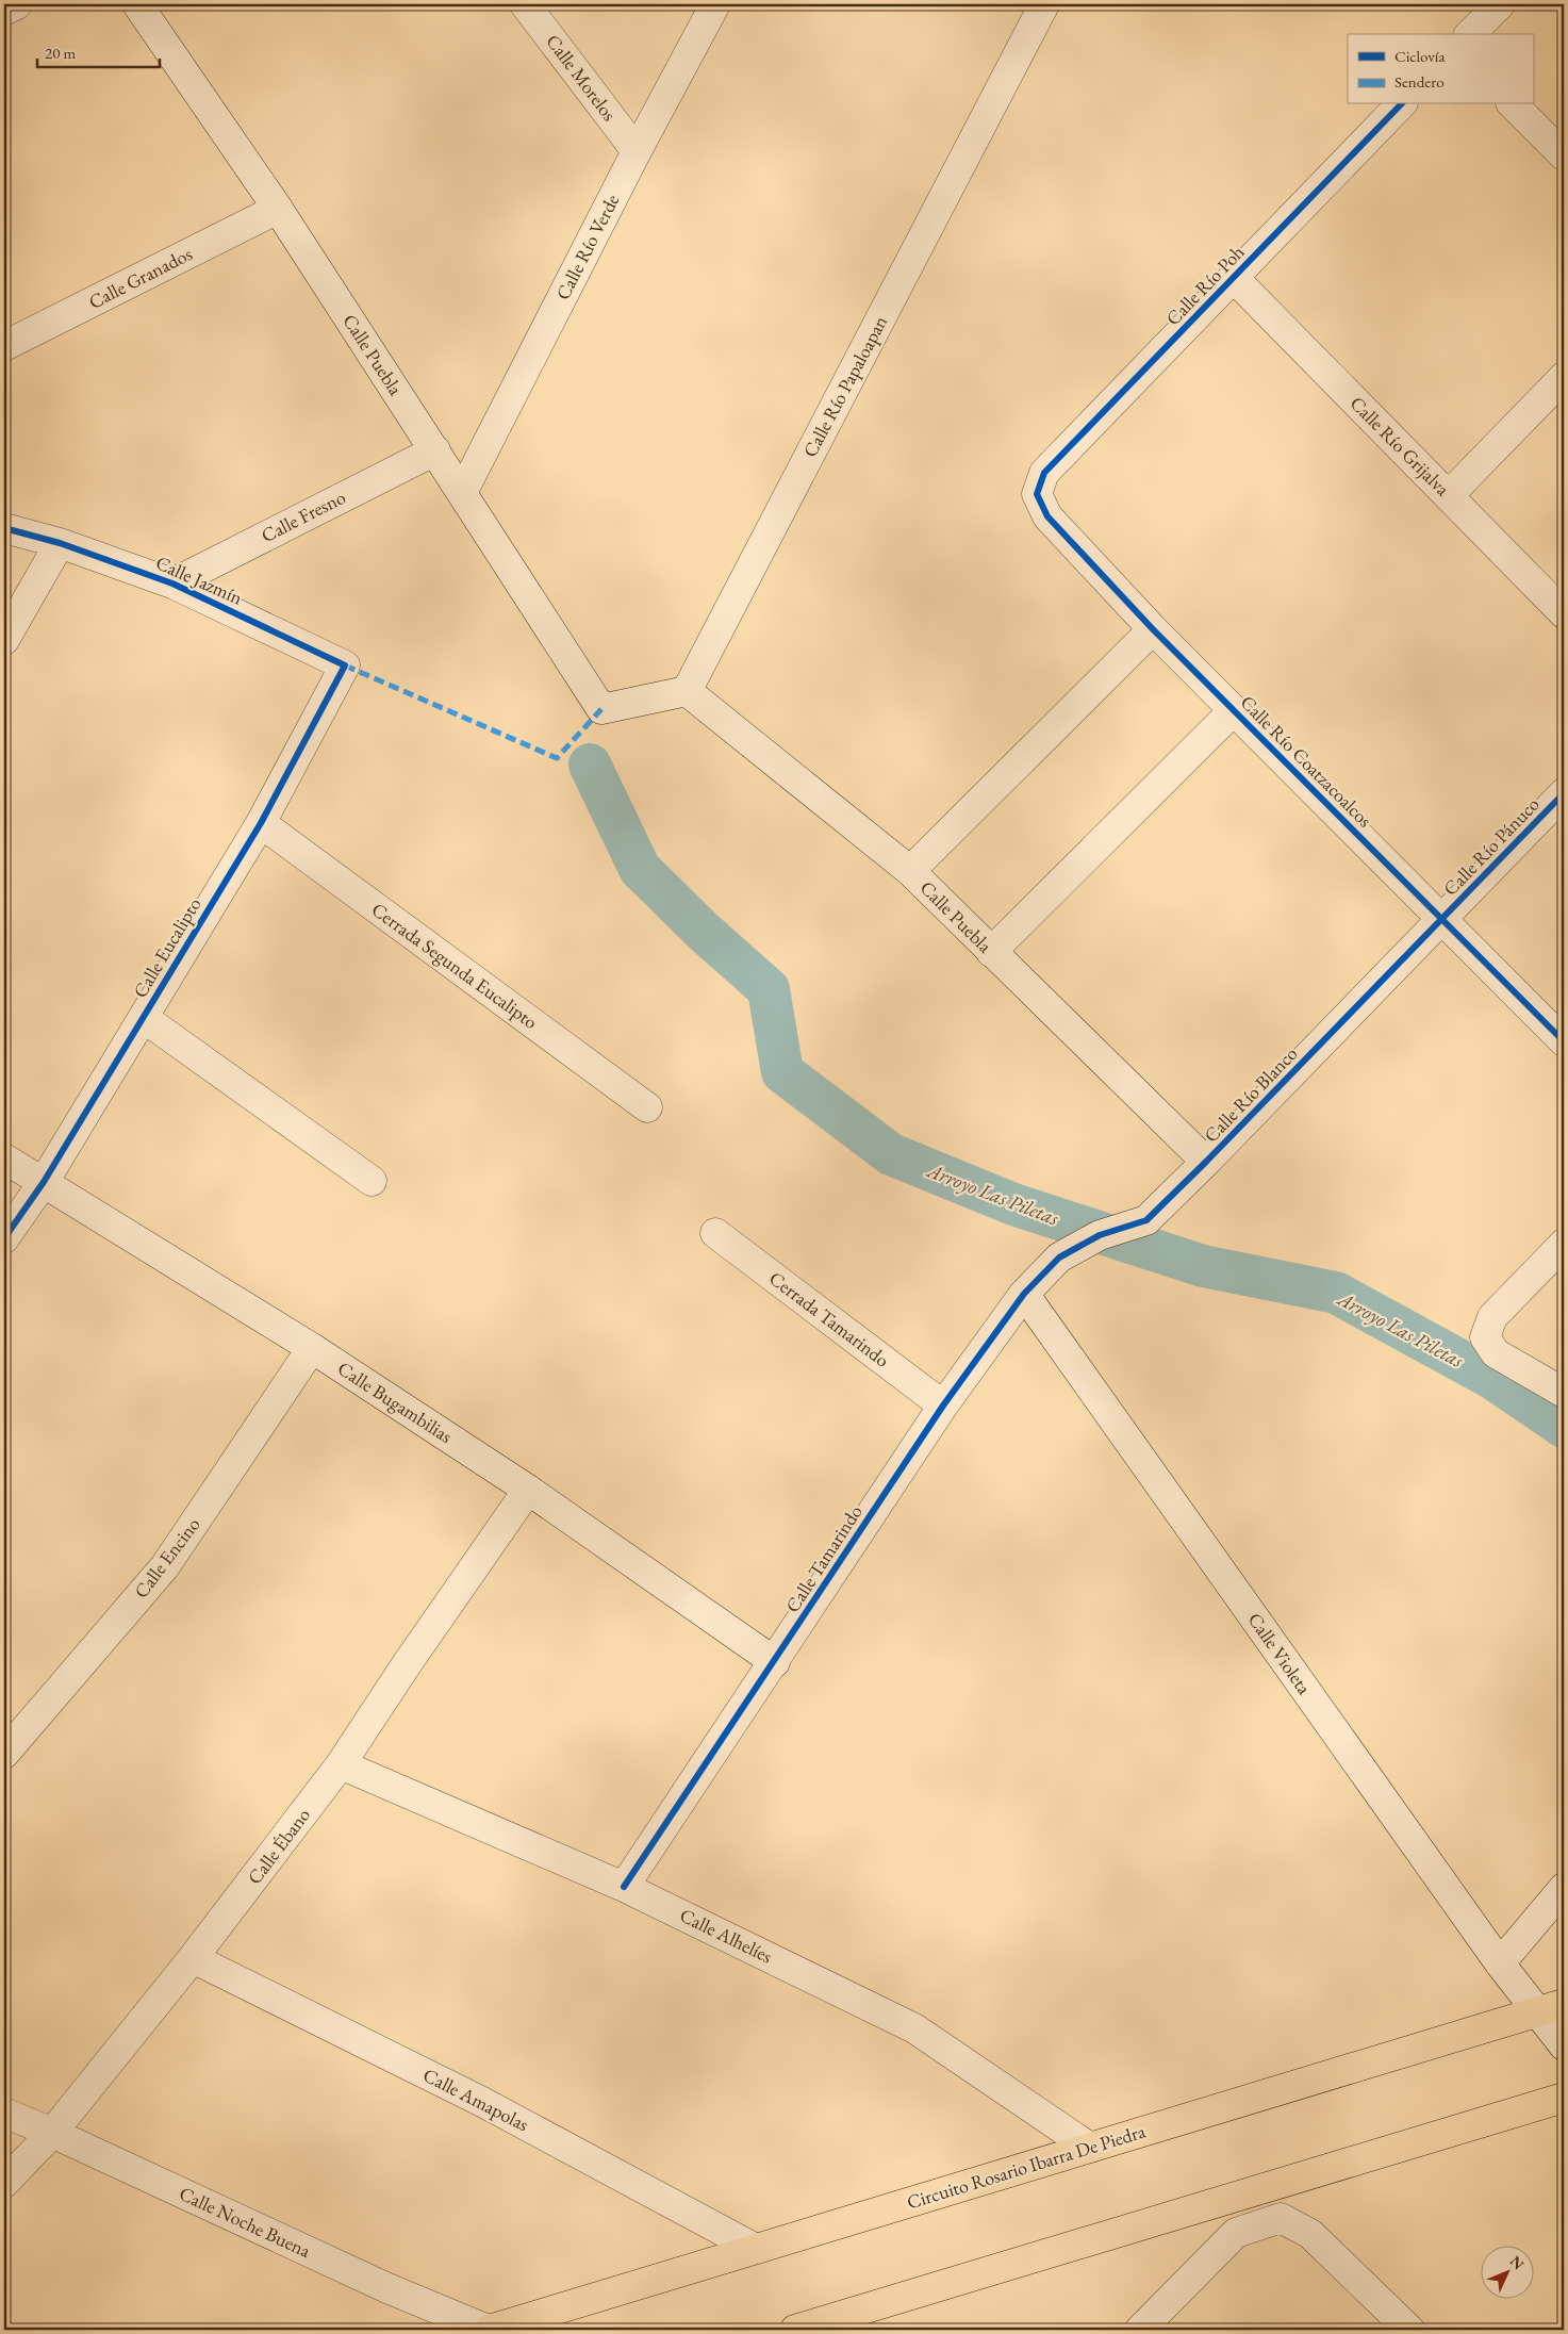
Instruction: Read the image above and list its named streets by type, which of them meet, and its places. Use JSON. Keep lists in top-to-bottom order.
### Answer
{
  "streets": {
    "main road": ["Circuito Rosario Ibarra De Piedra"],
    "street": [
      "Calle Morelos",
      "Calle Río Verde",
      "Calle Granados",
      "Calle Río Poh",
      "Calle Puebla",
      "Calle Río Papaloapan",
      "Calle Río Grijalva",
      "Calle Fresno",
      "Calle Jazmín",
      "Calle Río Coatzacoalcos",
      "Calle Río Pánuco",
      "Calle Eucalipto",
      "Cerrada Segunda Eucalipto",
      "Calle Río Blanco",
      "Cerrada Tamarindo",
      "Calle Bugambilias",
      "Calle Encino",
      "Calle Tamarindo",
      "Calle Violeta",
      "Calle Ébano",
      "Calle Alhelíes",
      "Calle Amapolas",
      "Calle Noche Buena"
    ]
  },
  "crossings": [
    ["Calle Morelos", "Calle Río Verde"],
    ["Calle Río Verde", "Calle Puebla"],
    ["Calle Granados", "Calle Puebla"],
    ["Calle Río Poh", "Calle Río Grijalva"],
    ["Calle Río Poh", "Calle Río Coatzacoalcos"],
    ["Calle Puebla", "Calle Río Papaloapan"],
    ["Calle Puebla", "Calle Fresno"],
    ["Calle Puebla", "Calle Río Blanco"],
    ["Calle Fresno", "Calle Jazmín"],
    ["Calle Jazmín", "Calle Eucalipto"],
    ["Calle Río Coatzacoalcos", "Calle Río Pánuco"],
    ["Calle Río Coatzacoalcos", "Calle Río Blanco"],
    ["Calle Río Pánuco", "Calle Río Blanco"],
    ["Calle Eucalipto", "Cerrada Segunda Eucalipto"],
    ["Calle Eucalipto", "Calle Bugambilias"],
    ["Calle Río Blanco", "Calle Tamarindo"],
    ["Cerrada Tamarindo", "Calle Tamarindo"],
    ["Calle Bugambilias", "Calle Encino"],
    ["Calle Bugambilias", "Calle Tamarindo"],
    ["Calle Bugambilias", "Calle Ébano"],
    ["Calle Tamarindo", "Calle Violeta"],
    ["Calle Tamarindo", "Calle Alhelíes"],
    ["Calle Violeta", "Circuito Rosario Ibarra De Piedra"],
    ["Calle Ébano", "Calle Alhelíes"],
    ["Calle Ébano", "Calle Amapolas"],
    ["Calle Ébano", "Calle Noche Buena"],
    ["Calle Alhelíes", "Circuito Rosario Ibarra De Piedra"],
    ["Calle Amapolas", "Circuito Rosario Ibarra De Piedra"],
    ["Circuito Rosario Ibarra De Piedra", "Calle Noche Buena"]
  ],
  "water": ["Arroyo Las Piletas"],
  "legend": ["Ciclovía", "Sendero"],
  "scale_bar": "20 m",
  "north": "top right"
}
